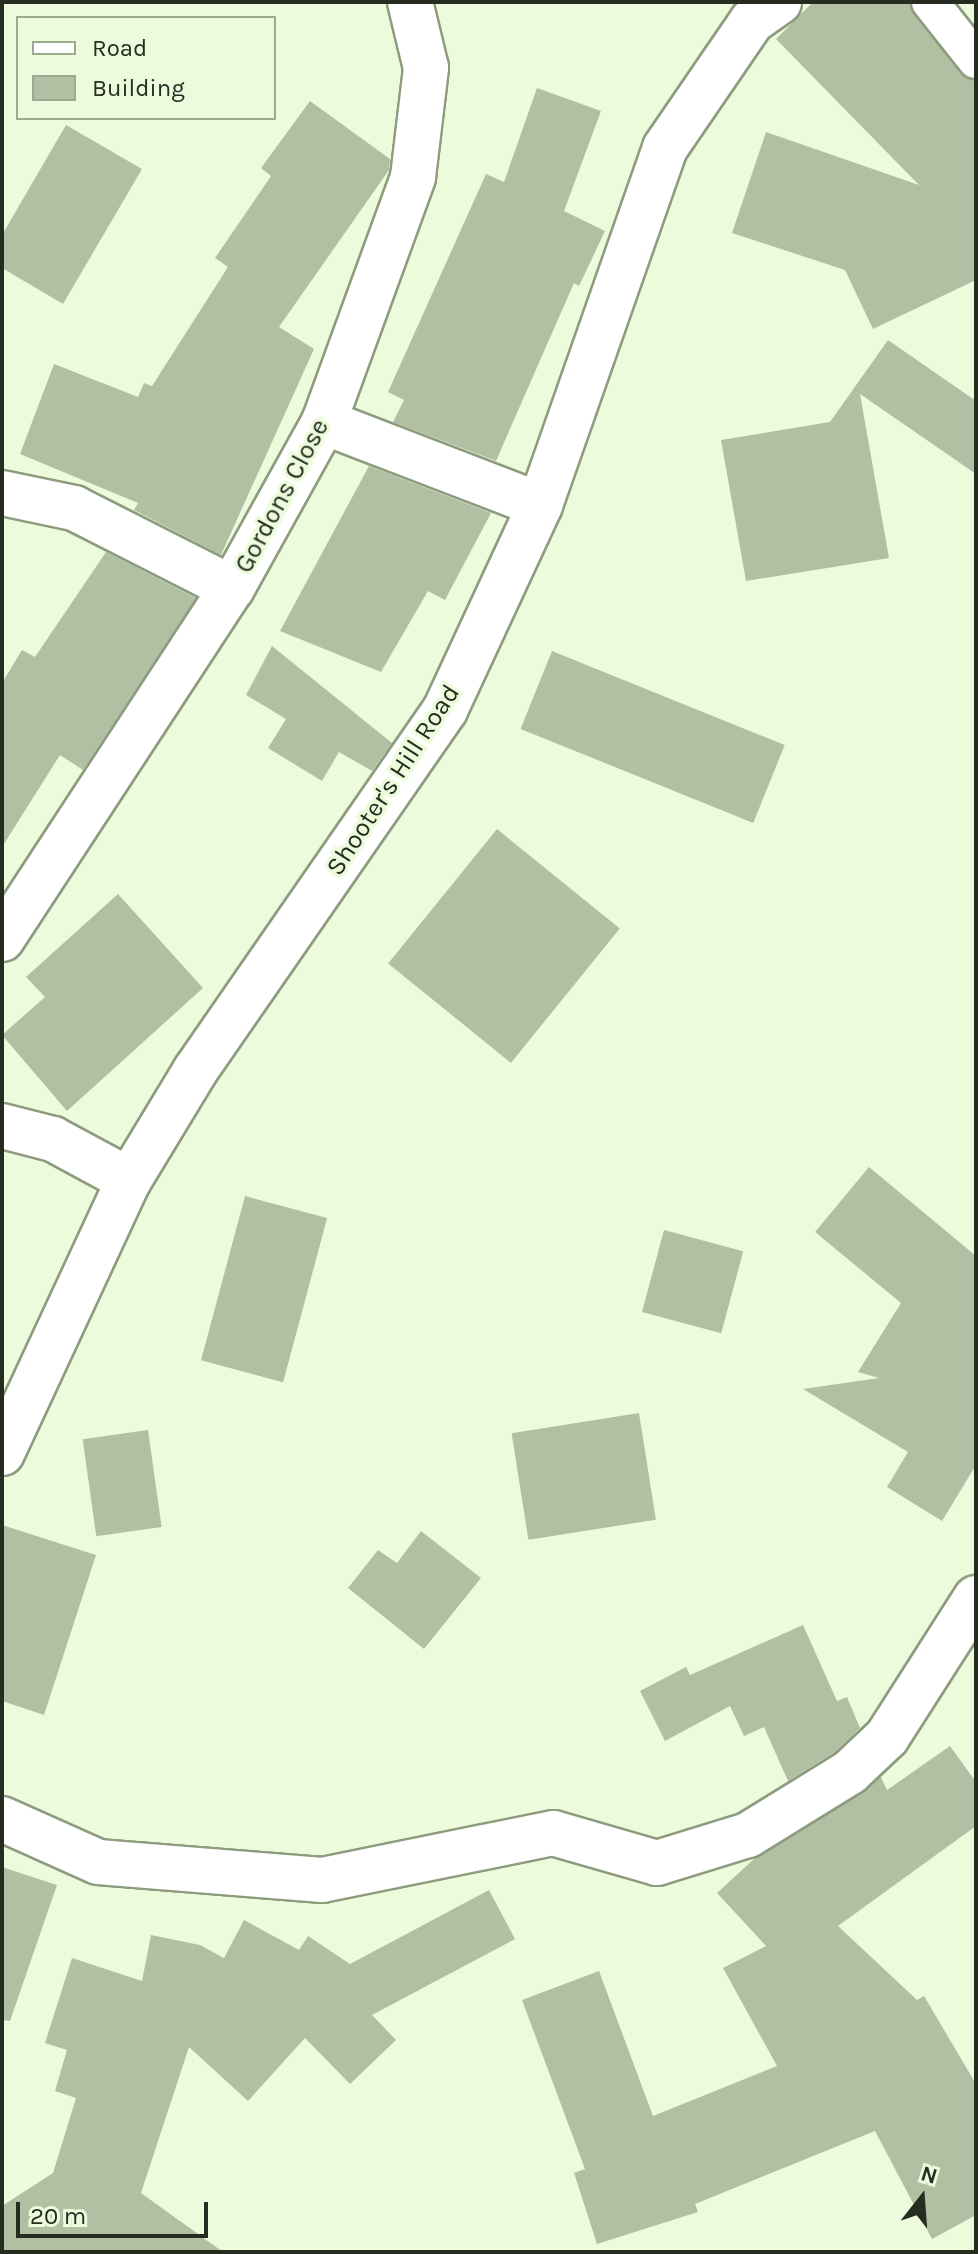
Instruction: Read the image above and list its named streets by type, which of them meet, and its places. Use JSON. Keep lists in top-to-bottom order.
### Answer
{
  "streets": {
    "street": ["Gordons Close", "Shooter's Hill Road"]
  },
  "legend": ["Road", "Building"],
  "scale_bar": "20 m",
  "north": "top"
}
